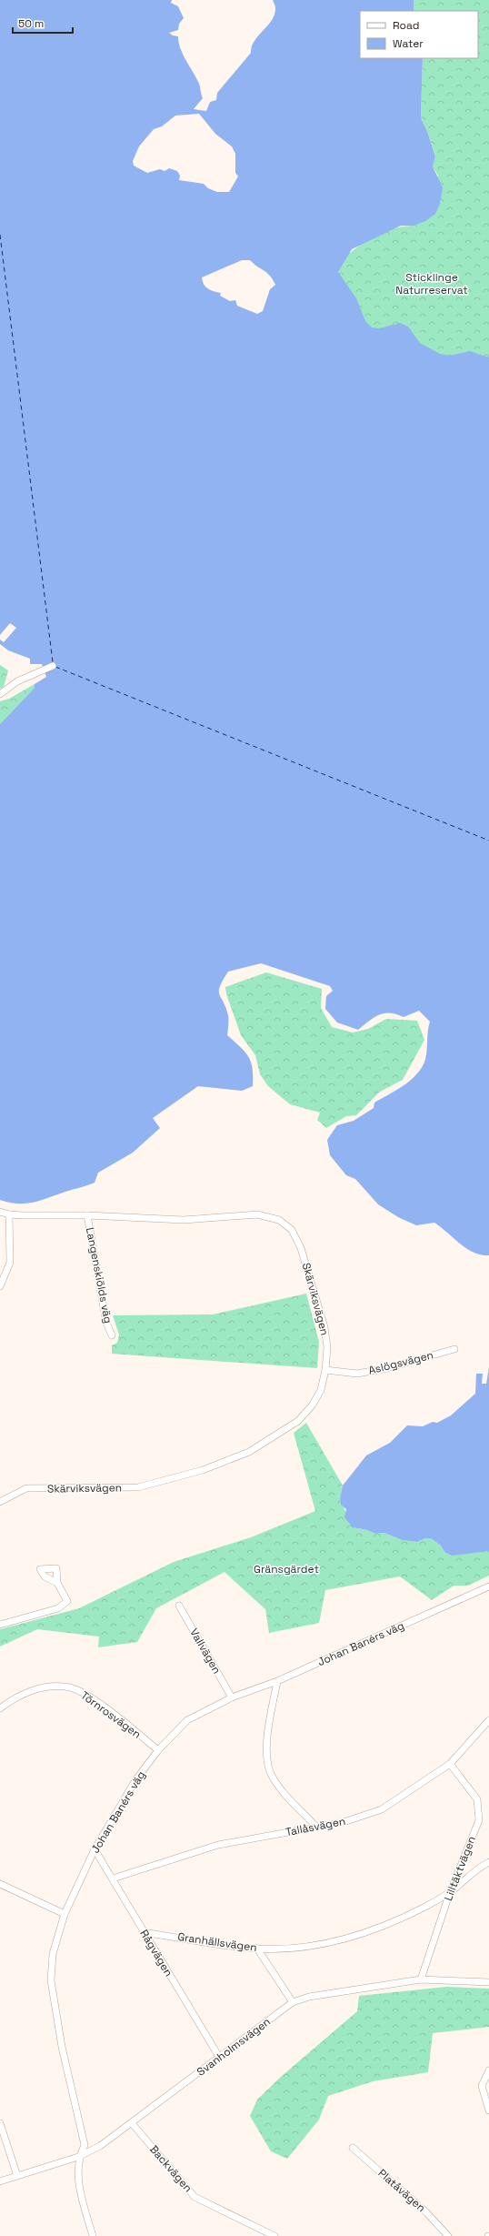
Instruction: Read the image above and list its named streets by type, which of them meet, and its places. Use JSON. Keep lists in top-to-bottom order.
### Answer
{
  "streets": {
    "street": [
      "Langenskiölds väg",
      "Skärviksvägen",
      "Aslögsvägen",
      "Johan Banérs väg",
      "Vallvägen",
      "Törnrosvägen",
      "Tallåsvägen",
      "Lilltäktvägen",
      "Granhällsvägen",
      "Rågvägen",
      "Svanholmsvägen",
      "Backvägen",
      "Platåvägen"
    ]
  },
  "crossings": [
    ["Langenskiölds väg", "Skärviksvägen"],
    ["Skärviksvägen", "Aslögsvägen"],
    ["Johan Banérs väg", "Vallvägen"],
    ["Johan Banérs väg", "Törnrosvägen"],
    ["Johan Banérs väg", "Rågvägen"],
    ["Johan Banérs väg", "Svanholmsvägen"],
    ["Tallåsvägen", "Lilltäktvägen"],
    ["Tallåsvägen", "Rågvägen"],
    ["Lilltäktvägen", "Granhällsvägen"],
    ["Lilltäktvägen", "Svanholmsvägen"],
    ["Granhällsvägen", "Rågvägen"],
    ["Rågvägen", "Svanholmsvägen"],
    ["Svanholmsvägen", "Backvägen"]
  ],
  "parks": ["Sticklinge Naturreservat", "Gränsgärdet"],
  "legend": ["Road", "Water"],
  "scale_bar": "50 m"
}
